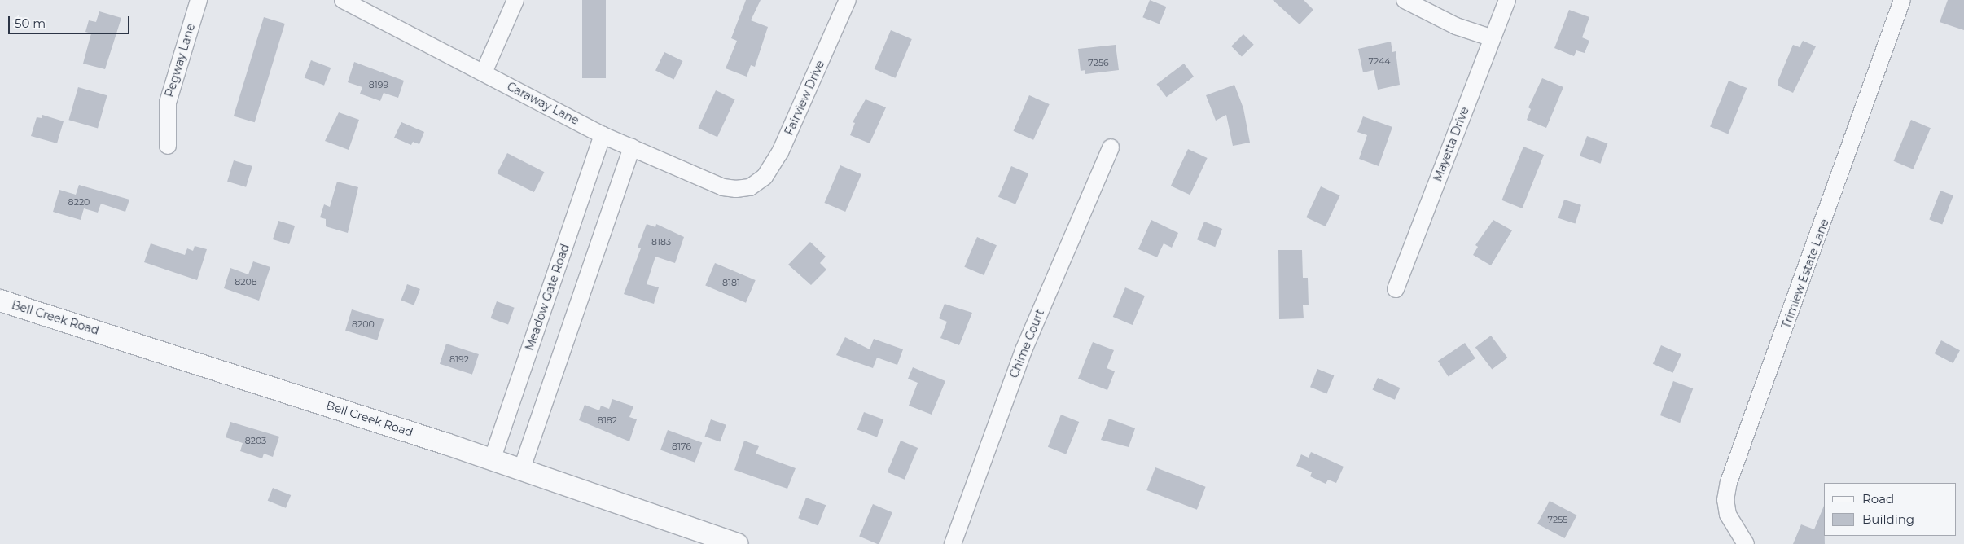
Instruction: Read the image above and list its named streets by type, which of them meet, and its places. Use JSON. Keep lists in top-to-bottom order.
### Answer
{
  "streets": {
    "street": [
      "Pegway Lane",
      "Fairview Drive",
      "Caraway Lane",
      "Mayetta Drive",
      "Trimiew Estate Lane",
      "Meadow Gate Road",
      "Bell Creek Road",
      "Chime Court"
    ]
  },
  "crossings": [
    ["Fairview Drive", "Caraway Lane"],
    ["Caraway Lane", "Meadow Gate Road"],
    ["Meadow Gate Road", "Bell Creek Road"]
  ],
  "house_numbers": [
    "7244",
    "7256",
    "8199",
    "8220",
    "8183",
    "8208",
    "8181",
    "8200",
    "8192",
    "8182",
    "8203",
    "8176",
    "7255"
  ],
  "legend": ["Road", "Building"],
  "scale_bar": "50 m"
}
